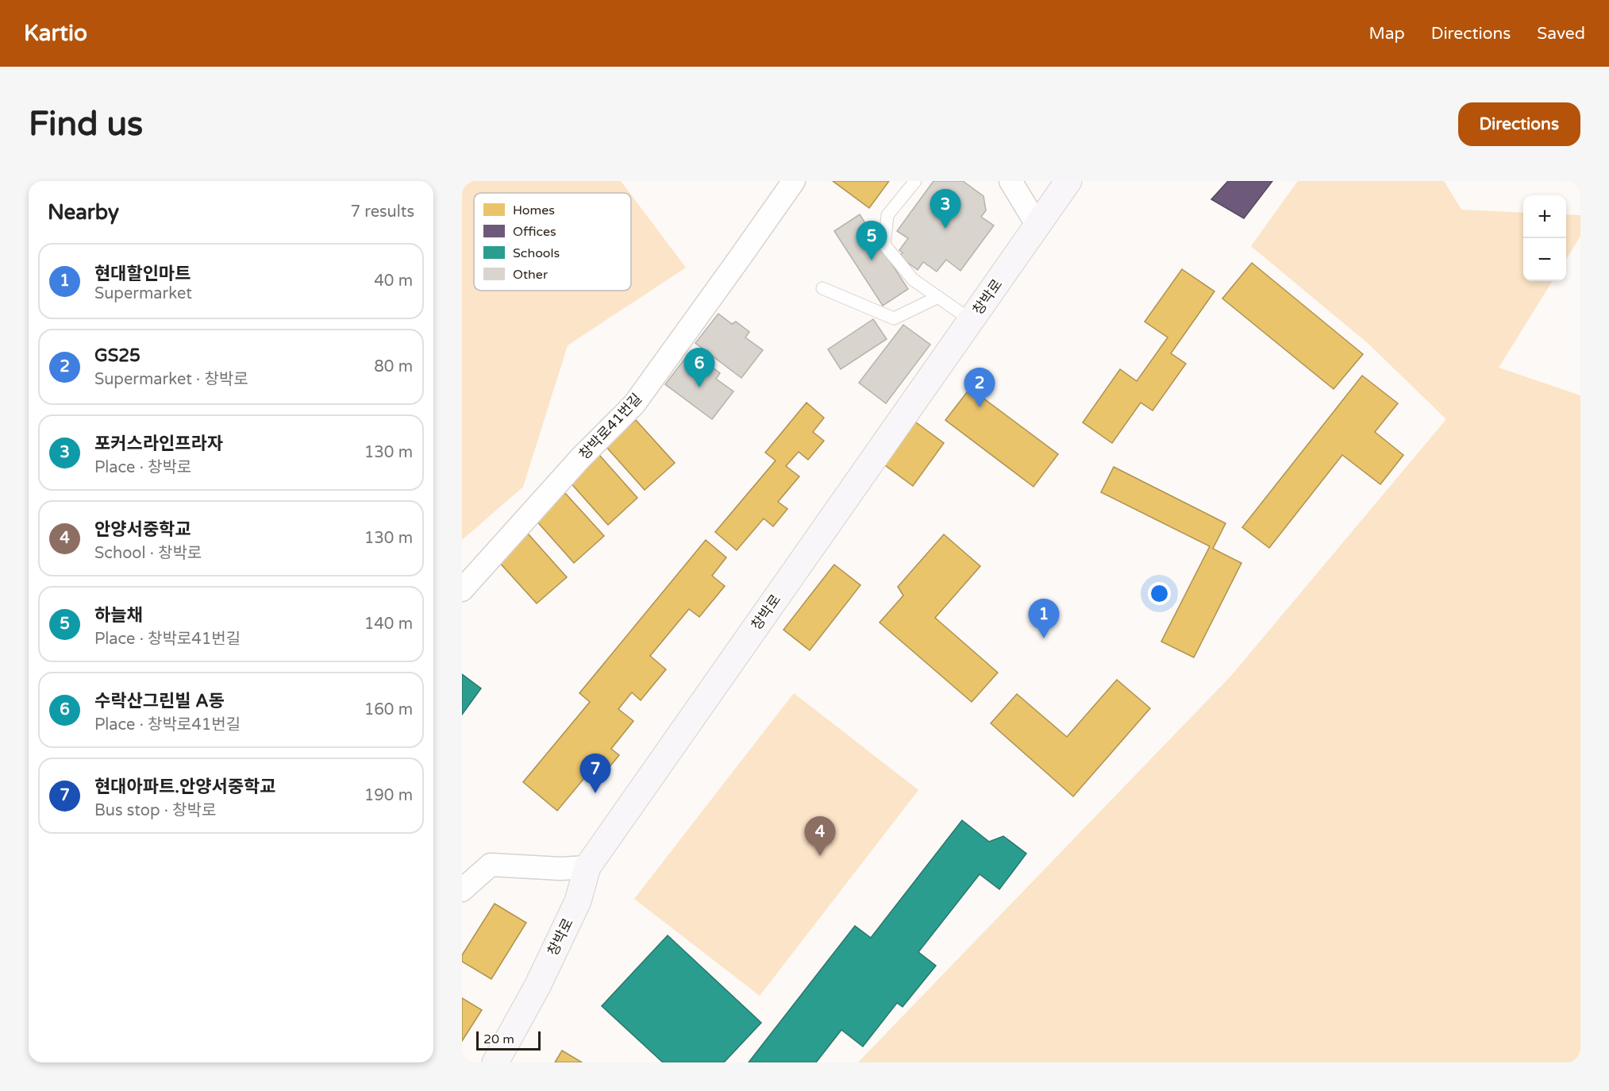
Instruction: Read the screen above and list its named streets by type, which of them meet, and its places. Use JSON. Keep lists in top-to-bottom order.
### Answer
{
  "streets": {
    "street": ["창박로", "창박로41번길"]
  },
  "legend": [
    "Homes",
    "Offices",
    "Schools",
    "Other"
  ],
  "scale_bar": "20 m",
  "page": {
    "header": "Kartio",
    "nav": ["Map", "Directions", "Saved"],
    "buttons": "Directions",
    "title": "Find us",
    "heading": ["Nearby", "7 results"],
    "pins": [
      "3",
      "5",
      "6",
      "2",
      "1",
      "7",
      "4"
    ],
    "map_buttons": ["+", "−"],
    "list": [
      {
        "mark": "1",
        "name": "현대할인마트",
        "note": "Supermarket",
        "value": "40 m"
      },
      {
        "mark": "2",
        "name": "GS25",
        "note": "Supermarket · 창박로",
        "value": "80 m"
      },
      {
        "mark": "3",
        "name": "포커스라인프라자",
        "note": "Place · 창박로",
        "value": "130 m"
      },
      {
        "mark": "4",
        "name": "안양서중학교",
        "note": "School · 창박로",
        "value": "130 m"
      },
      {
        "mark": "5",
        "name": "하늘채",
        "note": "Place · 창박로41번길",
        "value": "140 m"
      },
      {
        "mark": "6",
        "name": "수락산그린빌 A동",
        "note": "Place · 창박로41번길",
        "value": "160 m"
      },
      {
        "mark": "7",
        "name": "현대아파트.안양서중학교",
        "note": "Bus stop · 창박로",
        "value": "190 m"
      }
    ],
    "scale": "20 m"
  }
}
